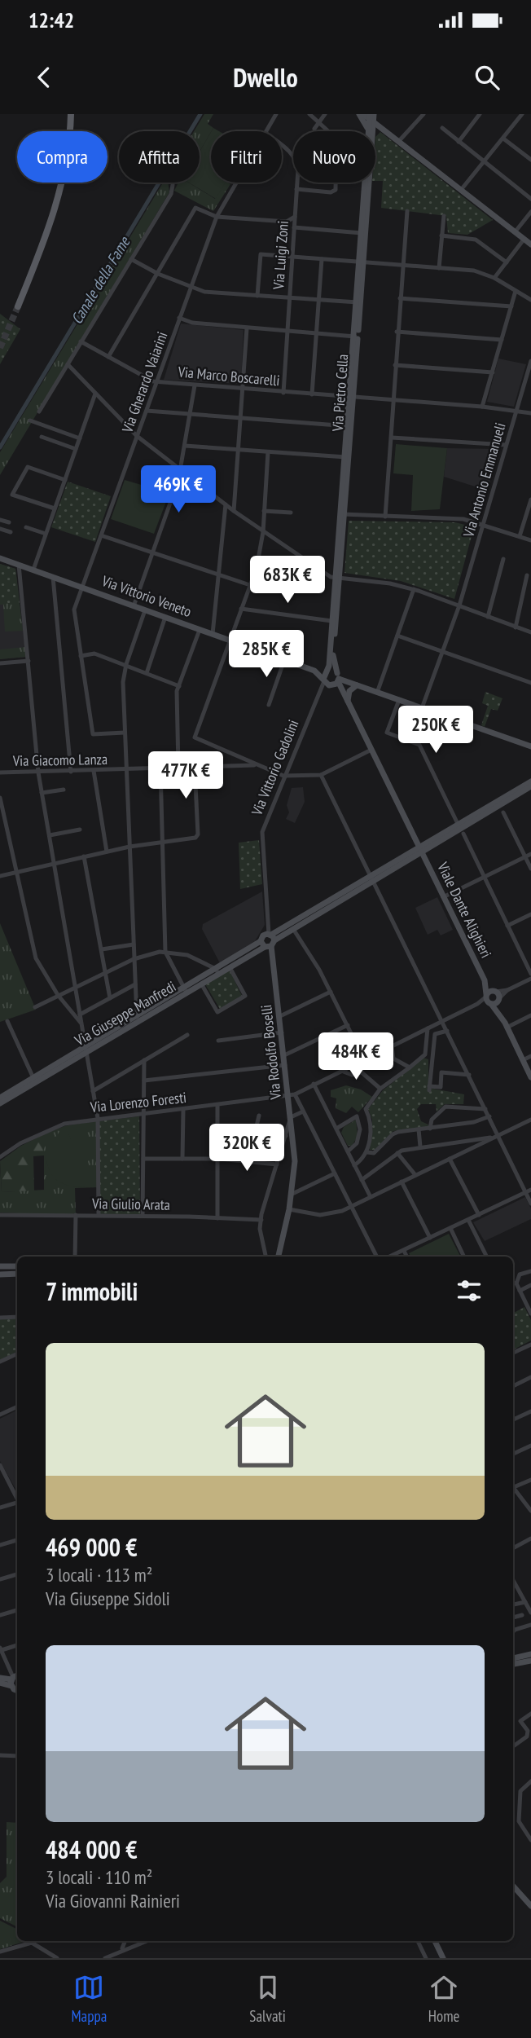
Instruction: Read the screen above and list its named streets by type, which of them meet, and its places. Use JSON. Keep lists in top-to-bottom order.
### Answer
{
  "streets": {
    "main road": [
      "Via Pietro Cella",
      "Via Vittorio Veneto",
      "Viale Dante Alighieri",
      "Via Giuseppe Manfredi",
      "Via Rodolfo Boselli"
    ],
    "street": [
      "Via Luigi Zoni",
      "Via Marco Boscarelli",
      "Via Gherardo Vaiarini",
      "Via Antonio Emmanueli",
      "Via Giacomo Lanza",
      "Via Vittorio Gadolini",
      "Via Lorenzo Foresti",
      "Via Giulio Arata"
    ]
  },
  "crossings": [
    ["Via Luigi Zoni", "Via Marco Boscarelli"],
    ["Via Marco Boscarelli", "Via Gherardo Vaiarini"],
    ["Via Marco Boscarelli", "Via Pietro Cella"],
    ["Via Marco Boscarelli", "Via Antonio Emmanueli"],
    ["Via Gherardo Vaiarini", "Via Vittorio Veneto"],
    ["Via Pietro Cella", "Via Vittorio Veneto"],
    ["Via Pietro Cella", "Via Vittorio Gadolini"],
    ["Via Pietro Cella", "Viale Dante Alighieri"],
    ["Via Vittorio Veneto", "Via Vittorio Gadolini"],
    ["Via Vittorio Gadolini", "Via Giuseppe Manfredi"],
    ["Via Vittorio Gadolini", "Via Rodolfo Boselli"],
    ["Viale Dante Alighieri", "Via Giuseppe Manfredi"],
    ["Via Giuseppe Manfredi", "Via Rodolfo Boselli"],
    ["Via Rodolfo Boselli", "Via Lorenzo Foresti"]
  ],
  "water": ["Canale della Fame"],
  "page": {
    "status": "12:42",
    "header": "Dwello",
    "chip": [
      "Compra",
      "Affitta",
      "Filtri",
      "Nuovo"
    ],
    "price": [
      "469K €",
      "683K €",
      "285K €",
      "250K €",
      "477K €",
      "484K €",
      "320K €"
    ],
    "heading": "7 immobili",
    "list": [
      {
        "name": "469 000 €",
        "note": "3 locali · 113 m² · Via Giuseppe Sidoli"
      },
      {
        "name": "484 000 €",
        "note": "3 locali · 110 m² · Via Giovanni Rainieri"
      }
    ],
    "tabs": ["Mappa", "Salvati", "Home"]
  }
}
